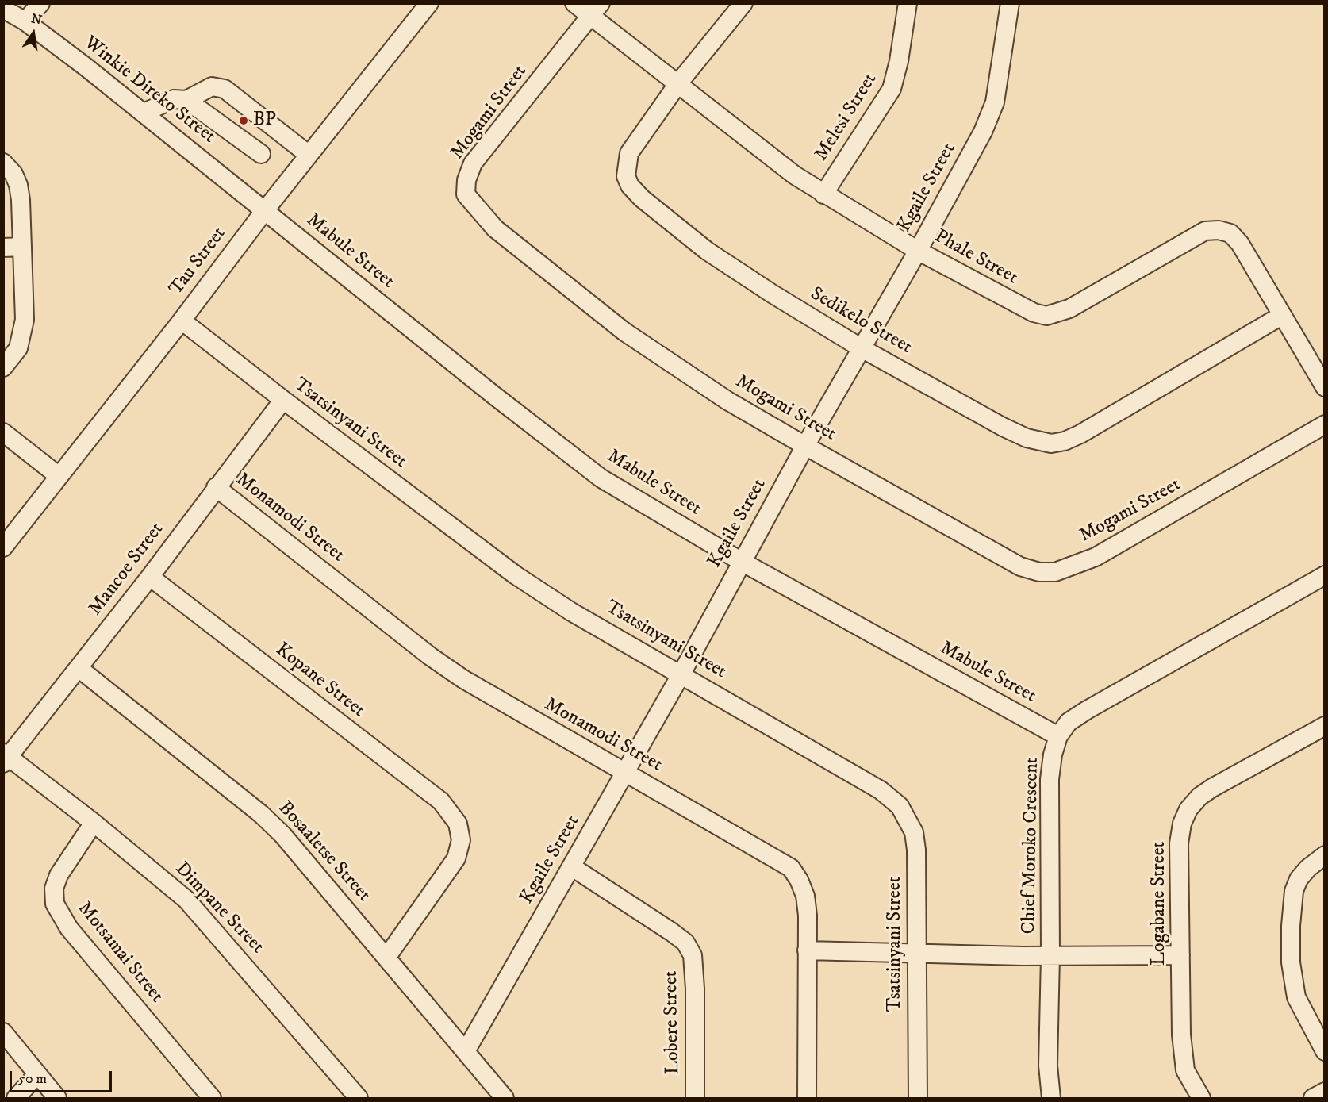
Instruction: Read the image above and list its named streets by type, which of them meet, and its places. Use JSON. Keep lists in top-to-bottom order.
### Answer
{
  "streets": {
    "street": [
      "Winkie Direko Street",
      "Mogami Street",
      "Melesi Street",
      "Kgaile Street",
      "Mabule Street",
      "Phale Street",
      "Tau Street",
      "Sedikelo Street",
      "Tsatsinyani Street",
      "Monamodi Street",
      "Mancoe Street",
      "Kopane Street",
      "Chief Moroko Crescent",
      "Bosaaletse Street",
      "Logabane Street",
      "Dimpane Street",
      "Motsamai Street",
      "Lobere Street"
    ]
  },
  "crossings": [
    ["Winkie Direko Street", "Mabule Street"],
    ["Winkie Direko Street", "Tau Street"],
    ["Mogami Street", "Kgaile Street"],
    ["Mogami Street", "Phale Street"],
    ["Melesi Street", "Phale Street"],
    ["Kgaile Street", "Mabule Street"],
    ["Kgaile Street", "Phale Street"],
    ["Kgaile Street", "Sedikelo Street"],
    ["Kgaile Street", "Tsatsinyani Street"],
    ["Kgaile Street", "Monamodi Street"],
    ["Kgaile Street", "Bosaaletse Street"],
    ["Kgaile Street", "Lobere Street"],
    ["Mabule Street", "Tau Street"],
    ["Mabule Street", "Chief Moroko Crescent"],
    ["Phale Street", "Sedikelo Street"],
    ["Tau Street", "Tsatsinyani Street"],
    ["Tsatsinyani Street", "Mancoe Street"],
    ["Monamodi Street", "Mancoe Street"],
    ["Mancoe Street", "Kopane Street"],
    ["Mancoe Street", "Bosaaletse Street"],
    ["Mancoe Street", "Dimpane Street"],
    ["Kopane Street", "Bosaaletse Street"],
    ["Dimpane Street", "Motsamai Street"]
  ],
  "places": ["BP"],
  "scale_bar": "50 m",
  "north": "top"
}
